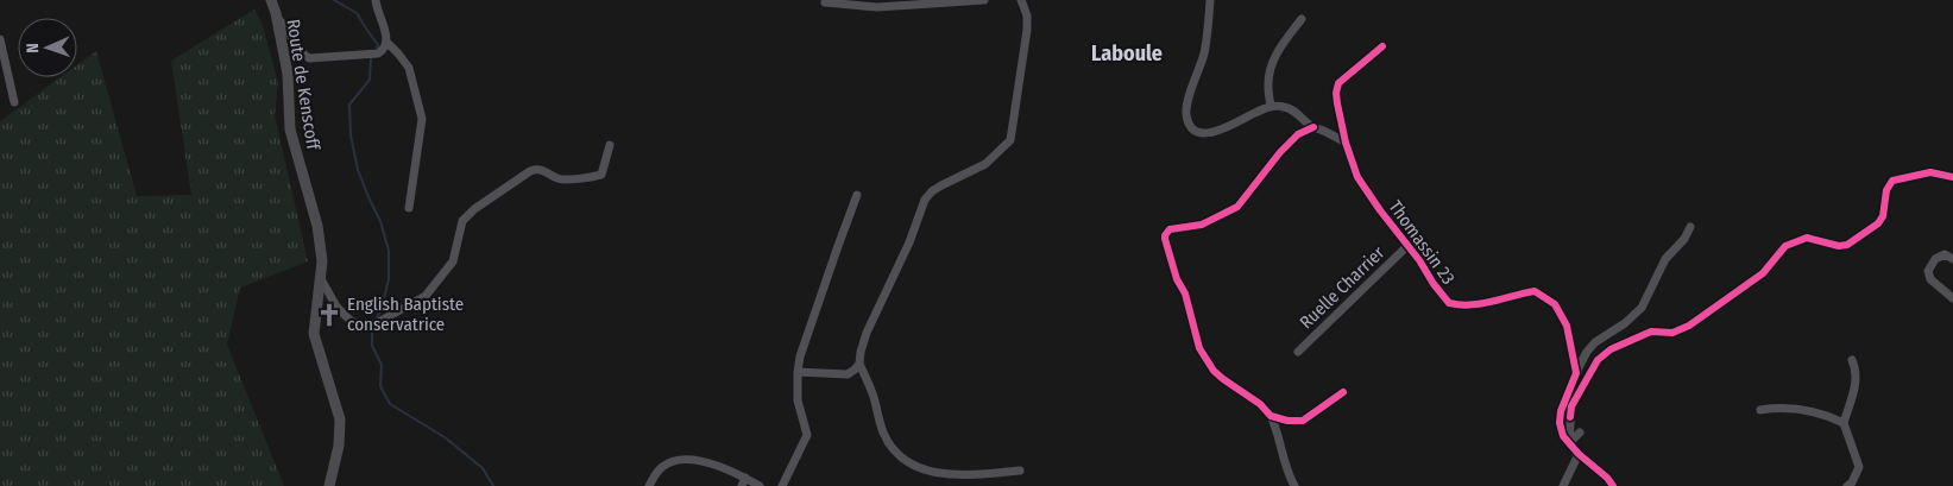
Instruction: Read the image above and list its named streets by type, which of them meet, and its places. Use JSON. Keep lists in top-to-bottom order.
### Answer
{
  "streets": {
    "main road": ["Route de Kenscoff"],
    "street": ["Thomassin 23", "Ruelle Charrier"]
  },
  "crossings": [
    ["Thomassin 23", "Ruelle Charrier"]
  ],
  "districts": ["Laboule"],
  "places": {
    "church": ["English Baptiste conservatrice"]
  },
  "north": "left"
}
